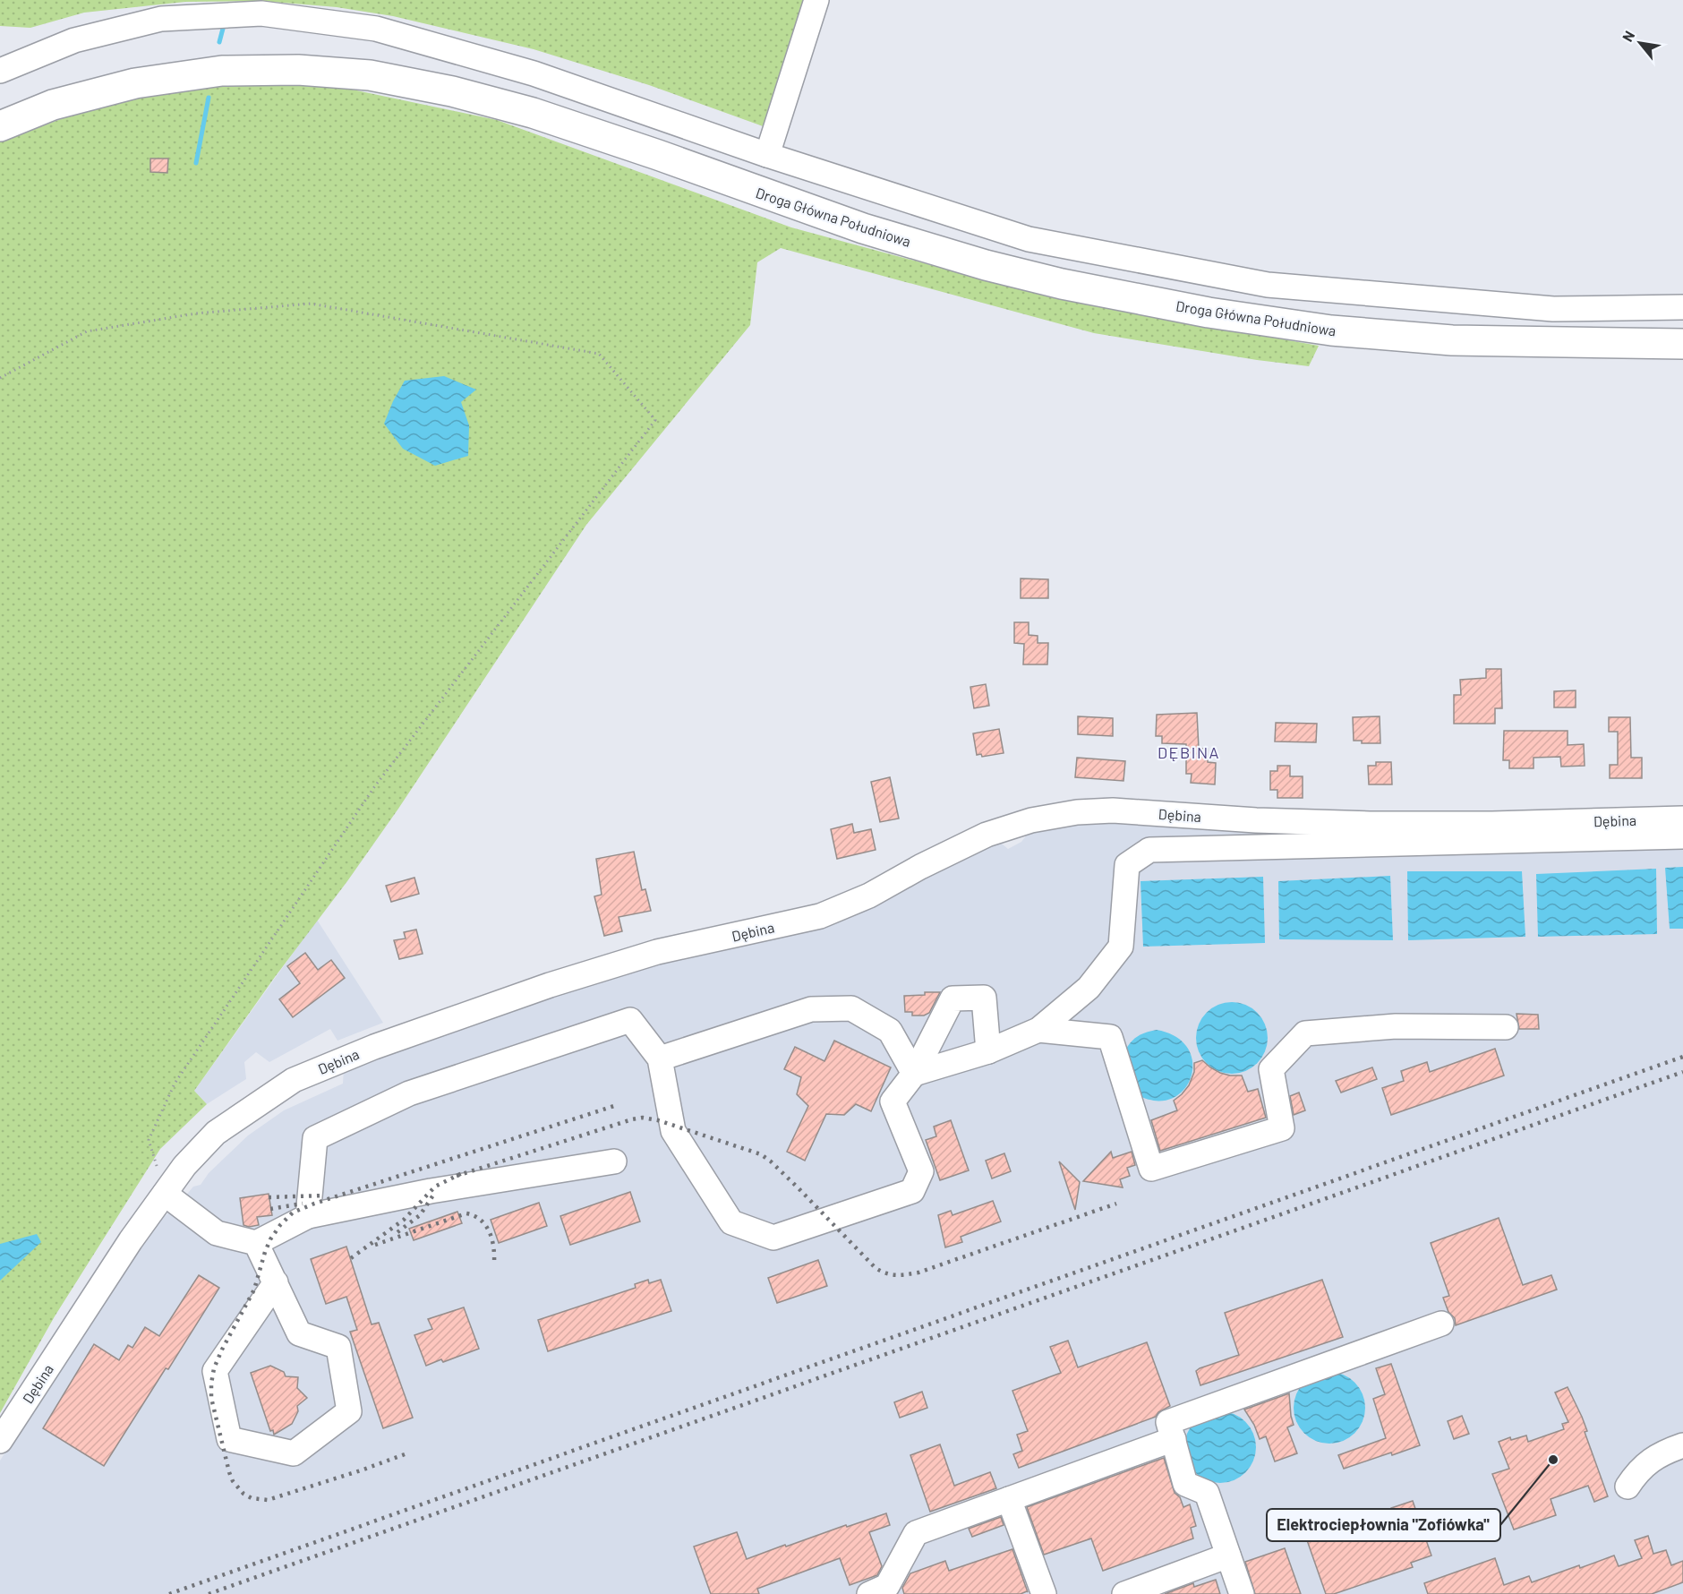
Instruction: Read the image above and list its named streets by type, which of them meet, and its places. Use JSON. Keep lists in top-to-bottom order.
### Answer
{
  "streets": {
    "main road": ["Droga Główna Południowa"],
    "street": ["Dębina"]
  },
  "districts": ["DĘBINA"],
  "places": ["Elektrociepłownia \"Zofiówka\""],
  "north": "top left"
}
